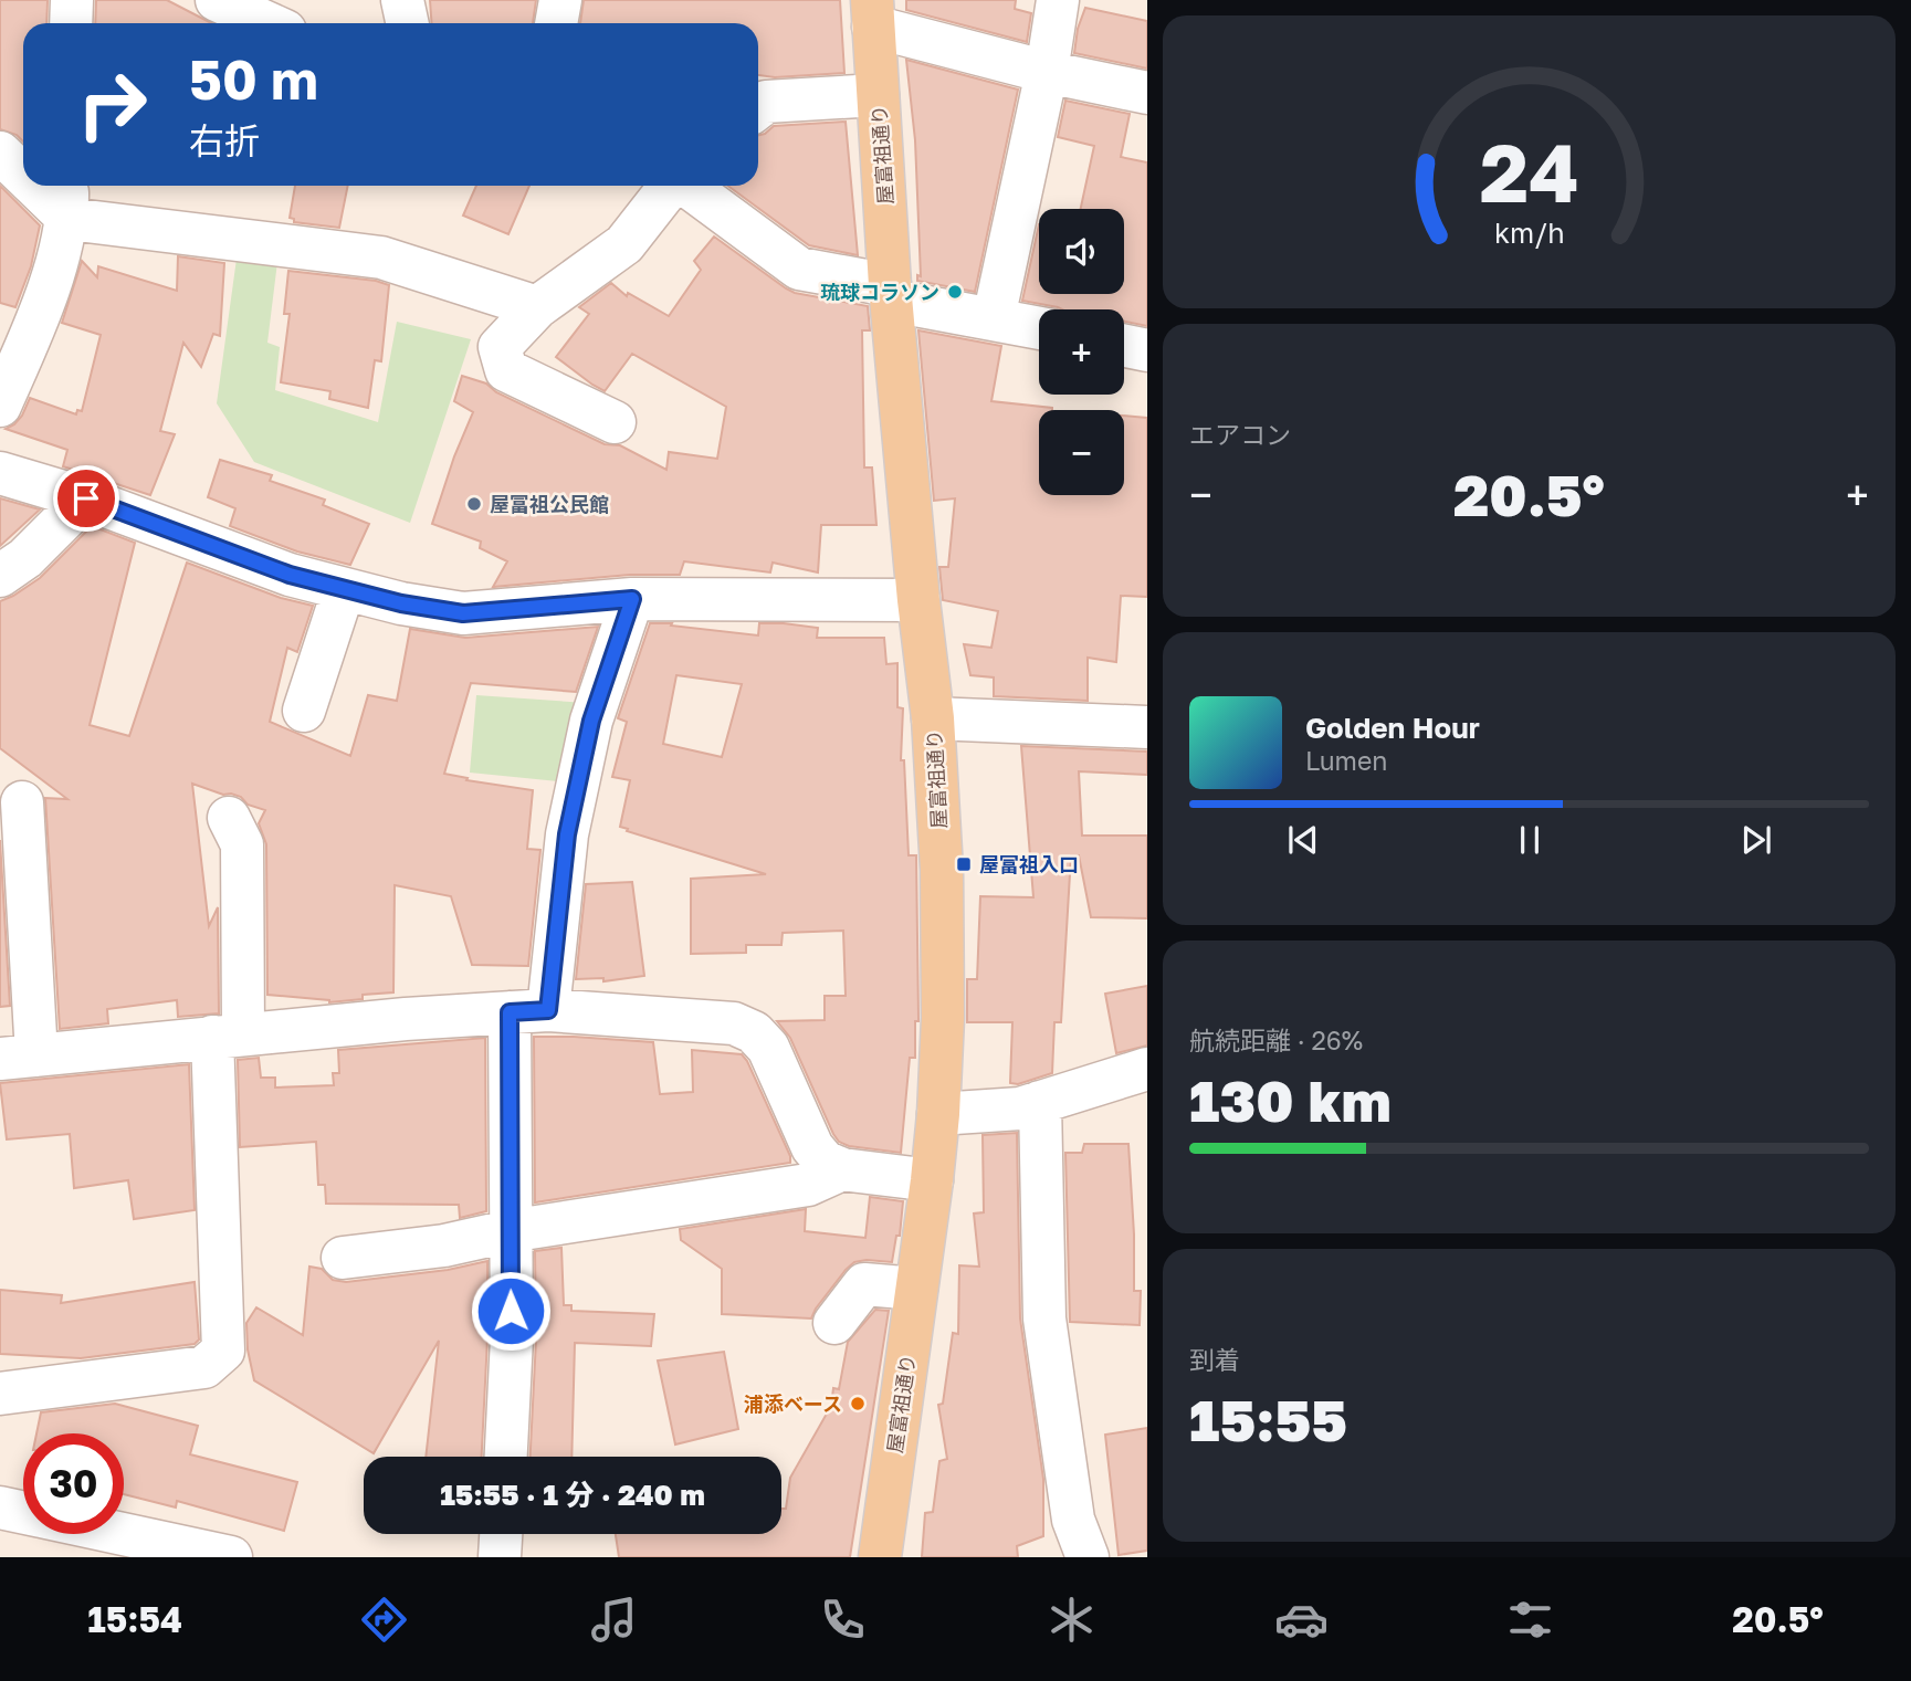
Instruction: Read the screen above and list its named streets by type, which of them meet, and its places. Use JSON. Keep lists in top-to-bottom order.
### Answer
{
  "streets": {
    "main road": ["屋富祖通り"]
  },
  "places": {
    "other": ["琉球コラソン", "屋冨祖公民館", "浦添ベース"],
    "transit": ["屋富祖入口"]
  },
  "page": {
    "turn": ["50 m", "右折"],
    "map_buttons": ["+", "−"],
    "tile": [
      "エアコン",
      ["航続距離 · 26%", "130 km"],
      ["到着", "15:55"]
    ],
    "heat": ["−", "20.5°", "+"],
    "song": ["Golden Hour", "Lumen"],
    "limit": "30",
    "trip": "15:55 · 1 分 · 240 m",
    "tabs": ["15:54", "20.5°"],
    "gauge": ["24", "km/h"]
  }
}
